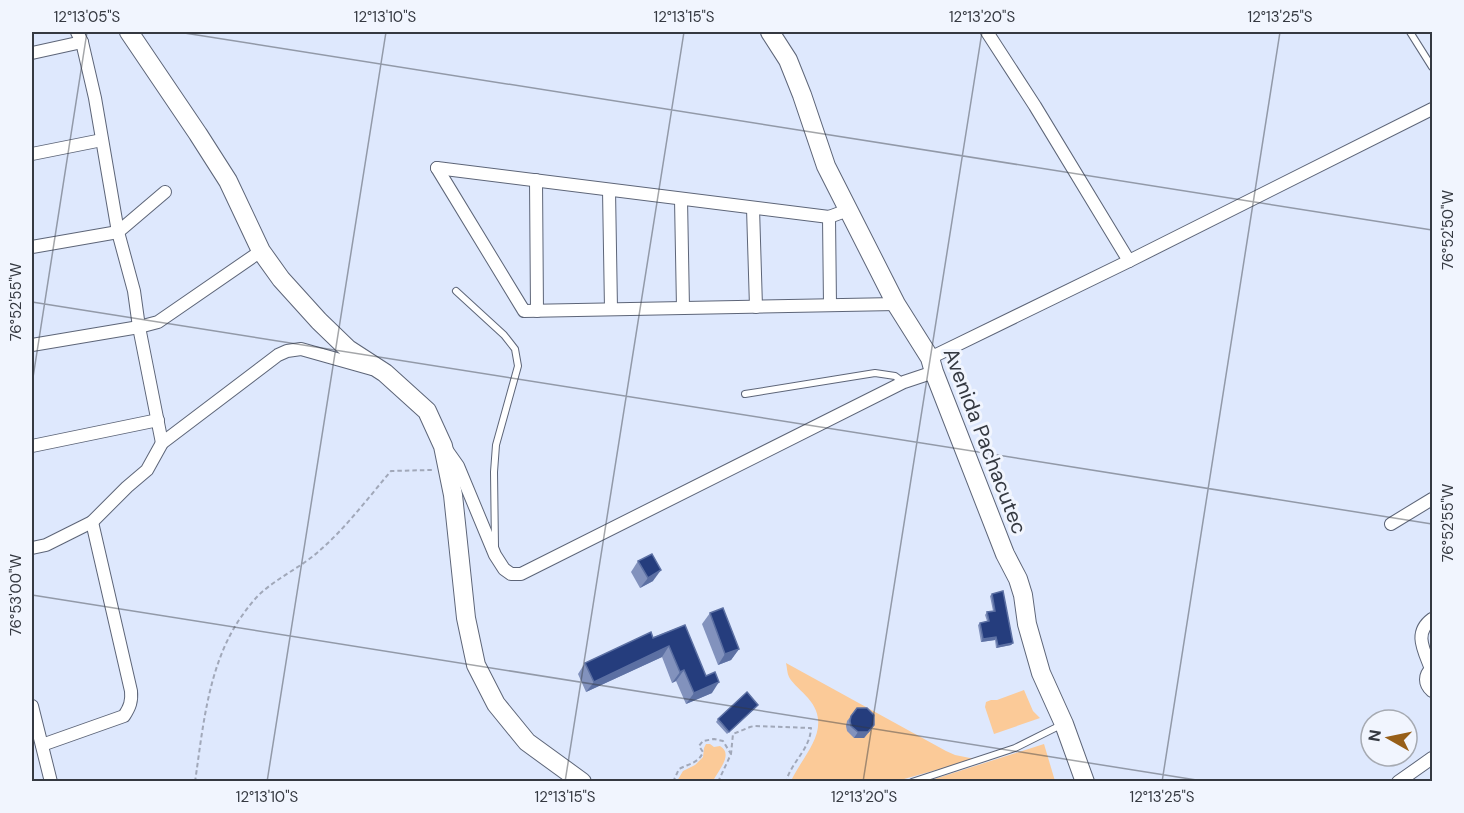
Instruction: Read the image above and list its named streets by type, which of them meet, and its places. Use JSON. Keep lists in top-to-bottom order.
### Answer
{
  "streets": {
    "street": ["Avenida Pachacutec"]
  },
  "north": "left",
  "coordinates": [
    "12°13'05\"S",
    "12°13'10\"S",
    "12°13'15\"S",
    "12°13'20\"S",
    "12°13'25\"S",
    "76°52'50\"W",
    "76°52'55\"W",
    "76°53'00\"W"
  ]
}
